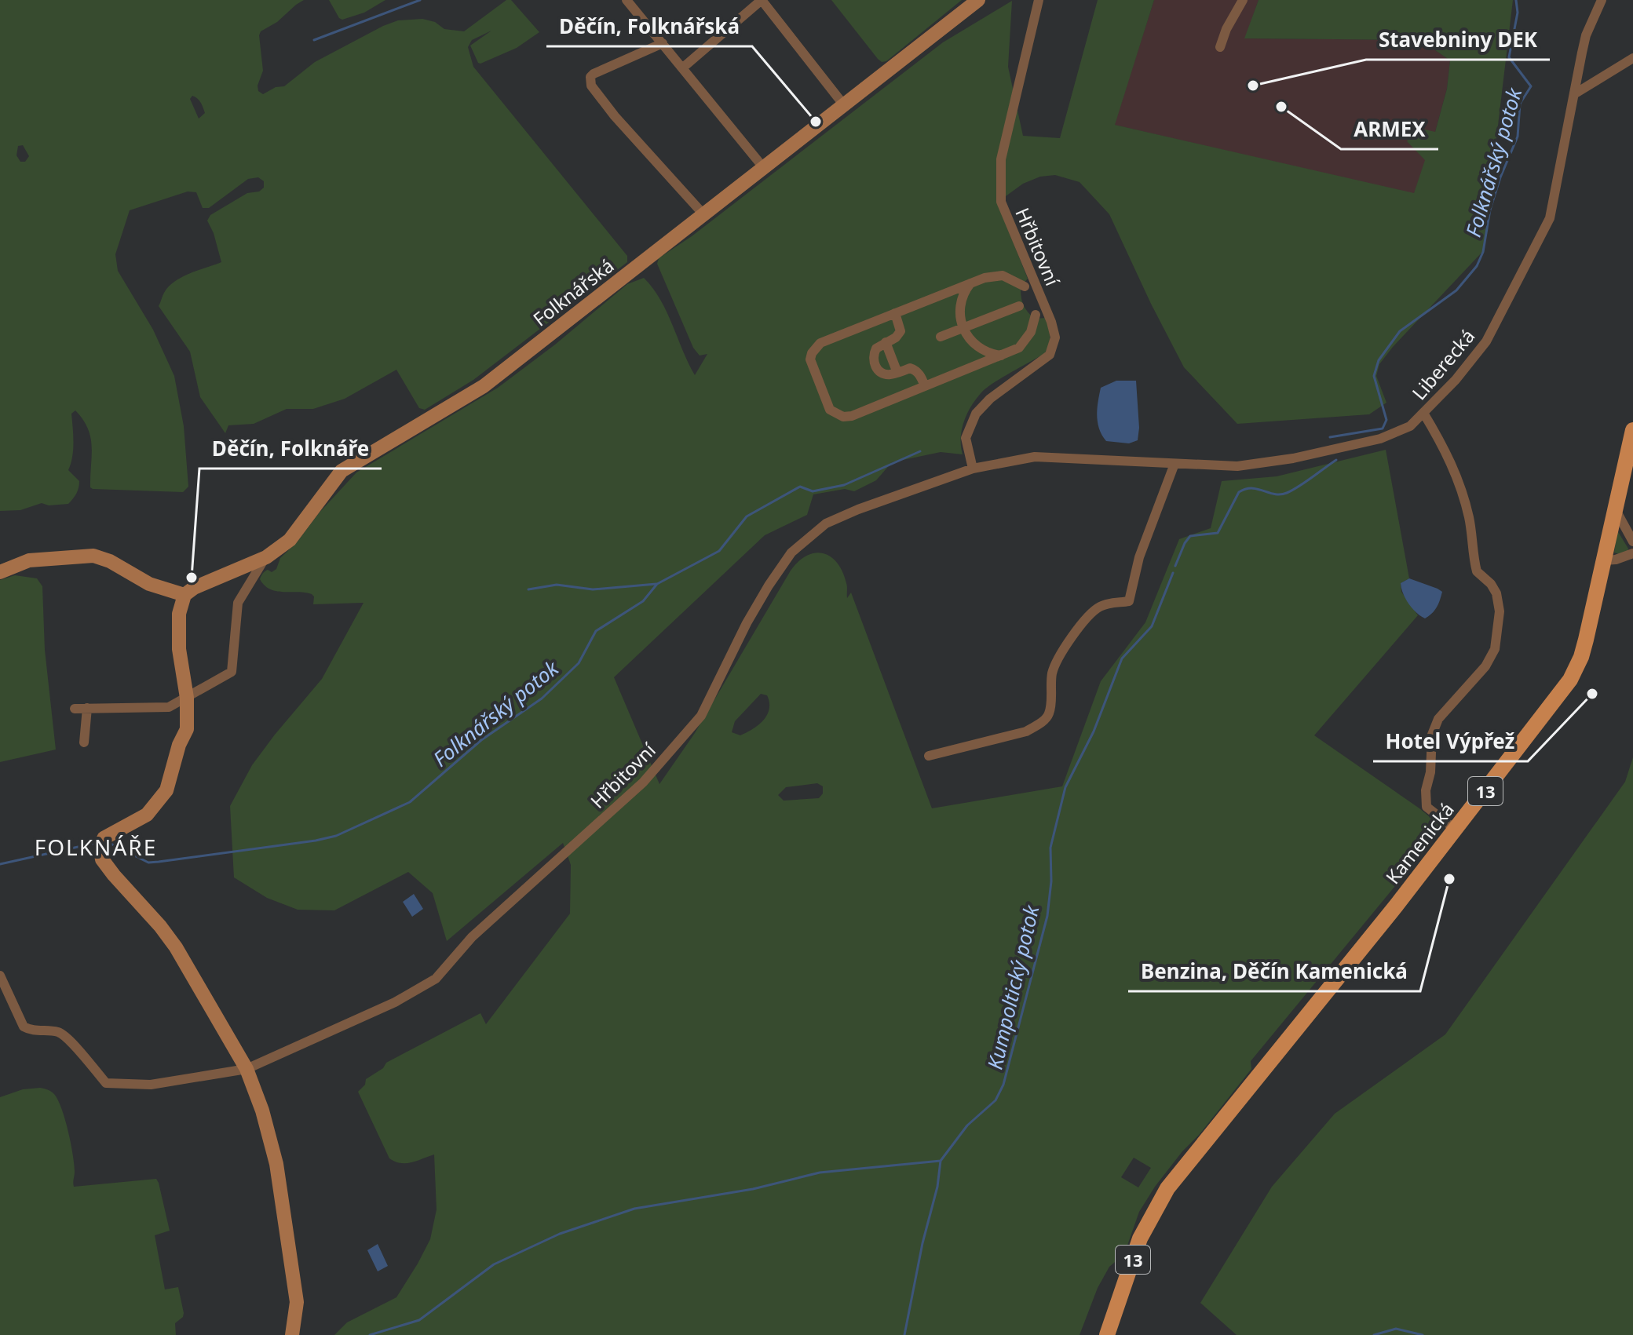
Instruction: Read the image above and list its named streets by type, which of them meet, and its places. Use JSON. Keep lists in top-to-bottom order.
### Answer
{
  "streets": {
    "main road": ["13", "Kamenická"],
    "street": ["Hřbitovní", "Folknářská", "Liberecká"]
  },
  "crossings": [
    ["Hřbitovní", "Liberecká"],
    ["Liberecká", "Kamenická"]
  ],
  "districts": ["FOLKNÁŘE"],
  "water": ["Folknářský potok", "Kumpoltický potok"],
  "places": [
    "Stavebniny DEK",
    "ARMEX",
    "Děčín, Folknářská",
    "Děčín, Folknáře",
    "Hotel Výpřež",
    "Benzina, Děčín Kamenická"
  ]
}
